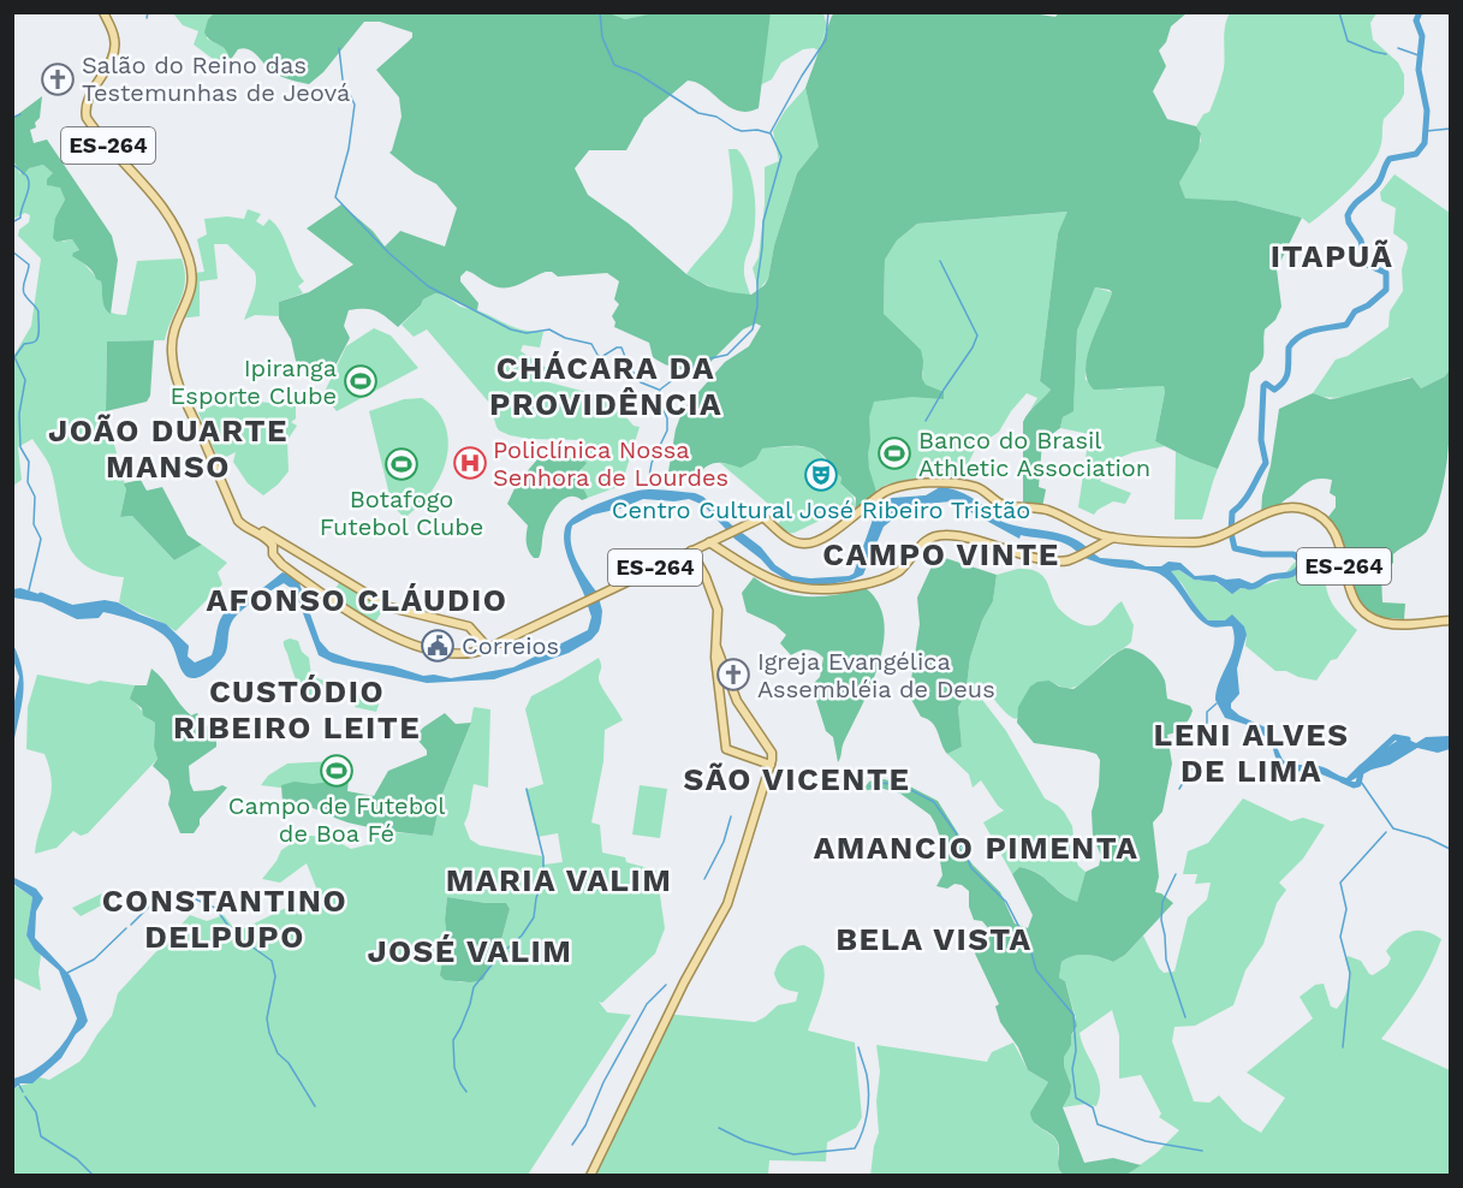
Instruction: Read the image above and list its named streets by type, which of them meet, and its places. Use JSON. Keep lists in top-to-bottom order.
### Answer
{
  "streets": {
    "main road": ["ES-264"]
  },
  "districts": [
    "ITAPUÃ",
    "CHÁCARA DA PROVIDÊNCIA",
    "JOÃO DUARTE MANSO",
    "CAMPO VINTE",
    "AFONSO CLÁUDIO",
    "CUSTÓDIO RIBEIRO LEITE",
    "LENI ALVES DE LIMA",
    "SÃO VICENTE",
    "AMANCIO PIMENTA",
    "MARIA VALIM",
    "CONSTANTINO DELPUPO",
    "BELA VISTA",
    "JOSÉ VALIM"
  ],
  "places": {
    "church": ["Salão do Reino das Testemunhas de Jeová", "Igreja Evangélica Assembléia de Deus"],
    "sports": [
      "Ipiranga Esporte Clube",
      "Banco do Brasil Athletic Association",
      "Botafogo Futebol Clube",
      "Campo de Futebol de Boa Fé"
    ],
    "hospital": ["Policlínica Nossa Senhora de Lourdes"],
    "theatre": ["Centro Cultural José Ribeiro Tristão"],
    "public building": ["Correios"]
  }
}
